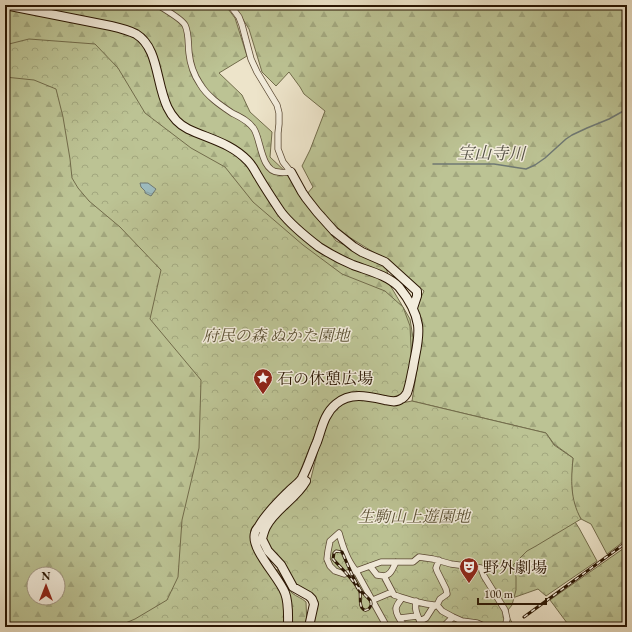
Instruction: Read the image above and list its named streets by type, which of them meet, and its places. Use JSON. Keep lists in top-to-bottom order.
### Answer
{
  "water": ["宝山寺川"],
  "parks": ["府民の森 ぬかた園地", "生駒山上遊園地"],
  "places": {
    "place": ["石の休憩広場"],
    "theatre": ["野外劇場"]
  },
  "scale_bar": "100 m",
  "north": "top"
}
